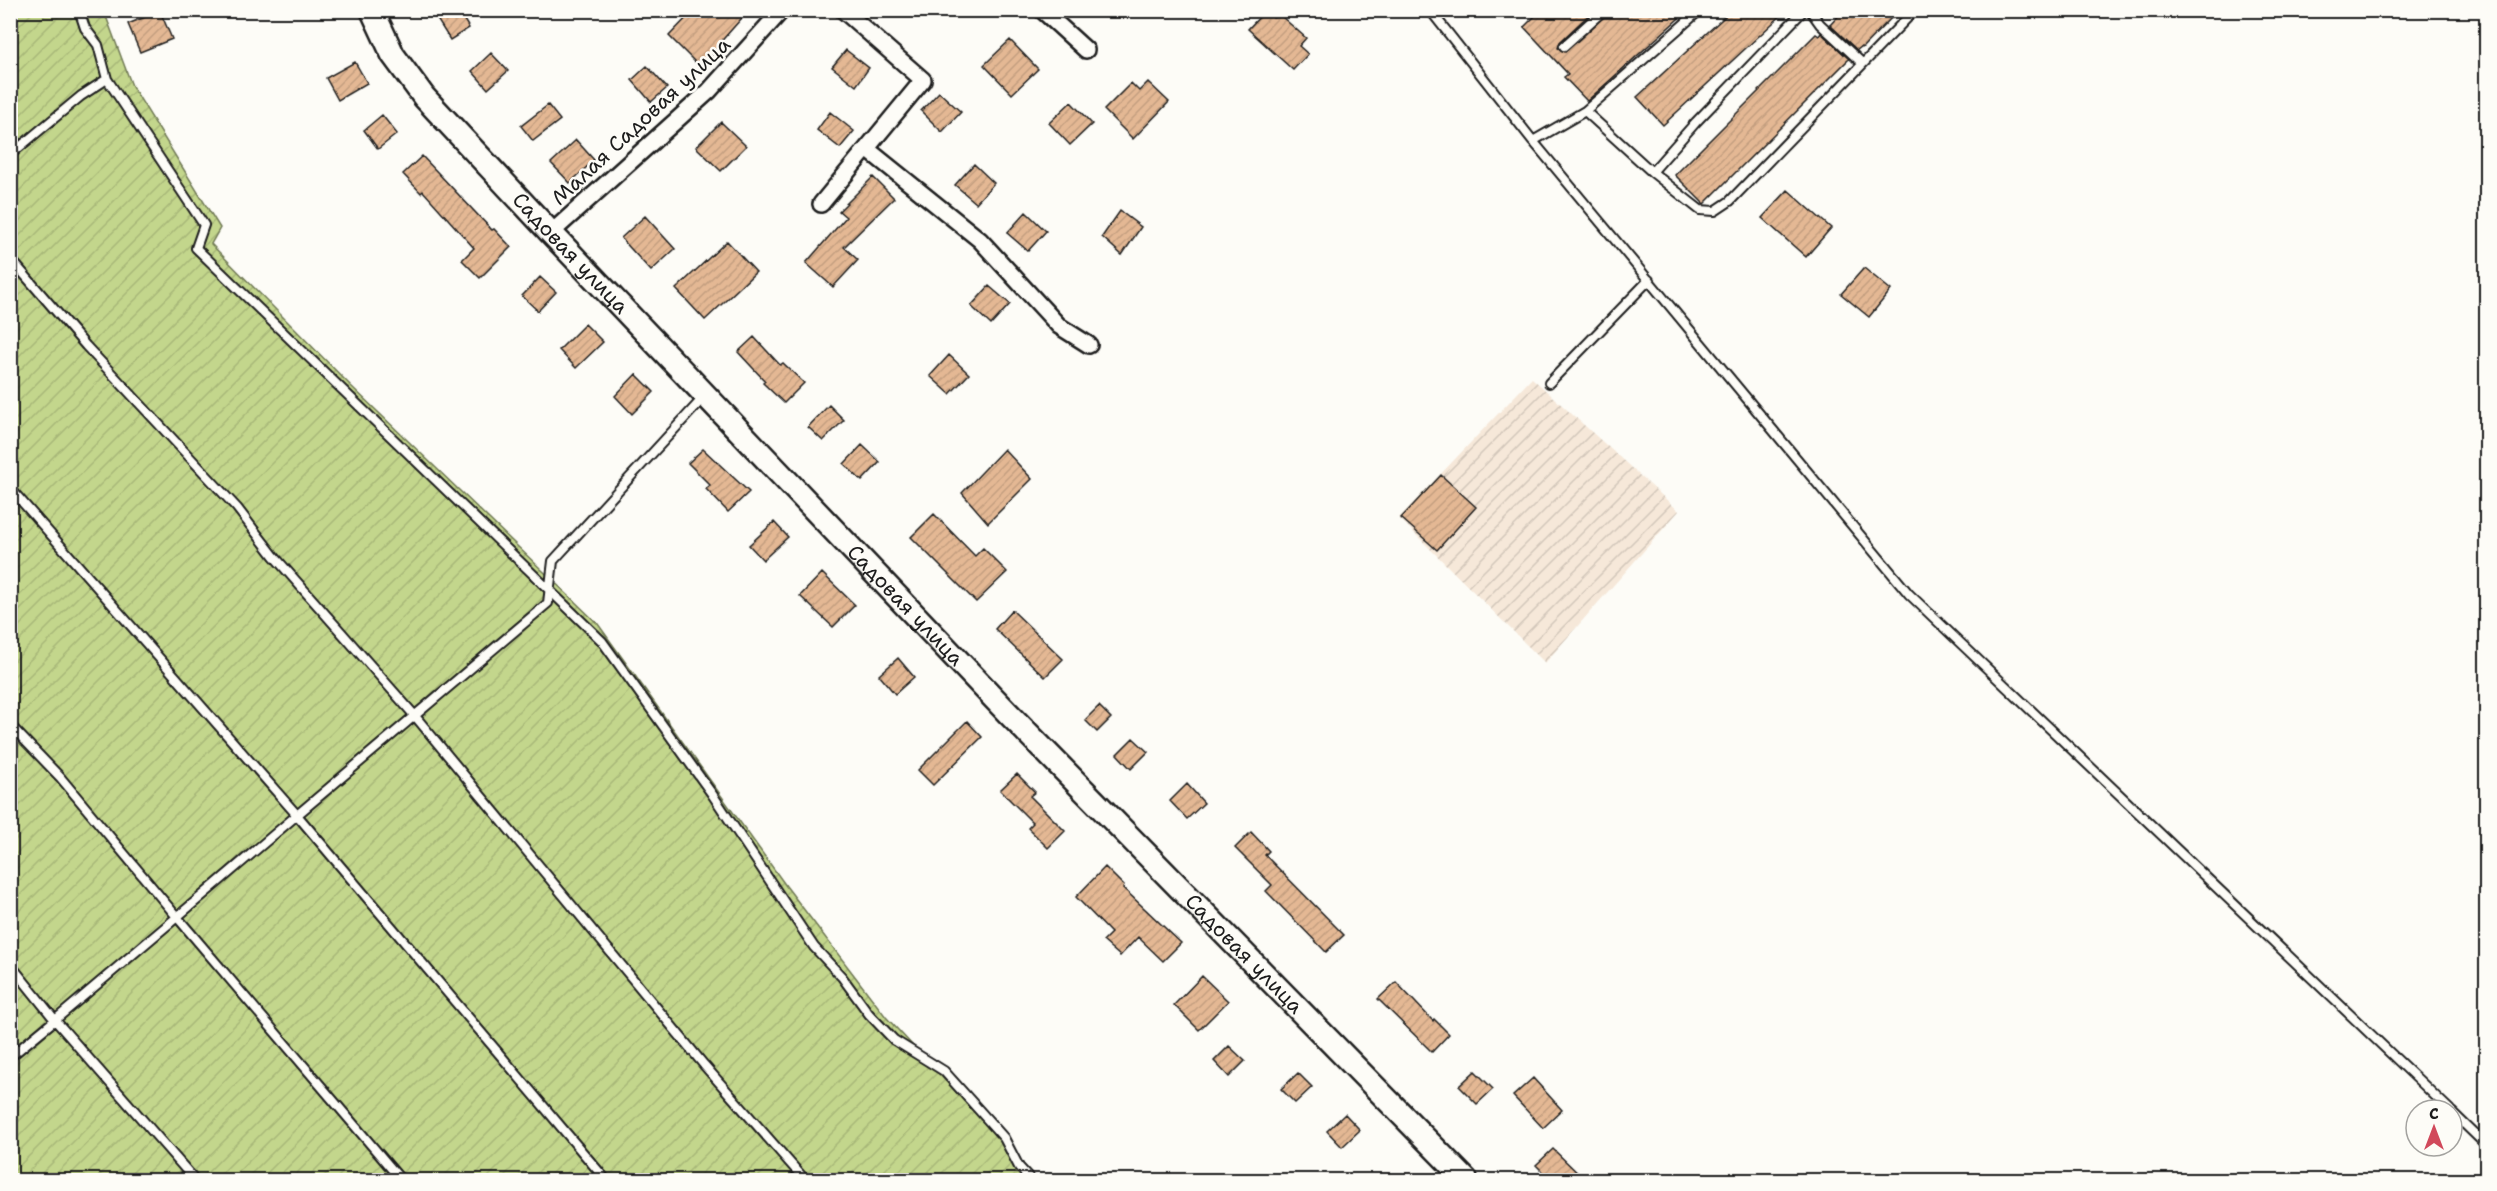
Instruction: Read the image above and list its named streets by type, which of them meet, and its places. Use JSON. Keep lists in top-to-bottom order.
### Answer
{
  "streets": {
    "main road": ["Садовая улица"],
    "street": ["Малая Садовая улица"]
  },
  "crossings": [
    ["Малая Садовая улица", "Садовая улица"]
  ],
  "north": "top"
}
